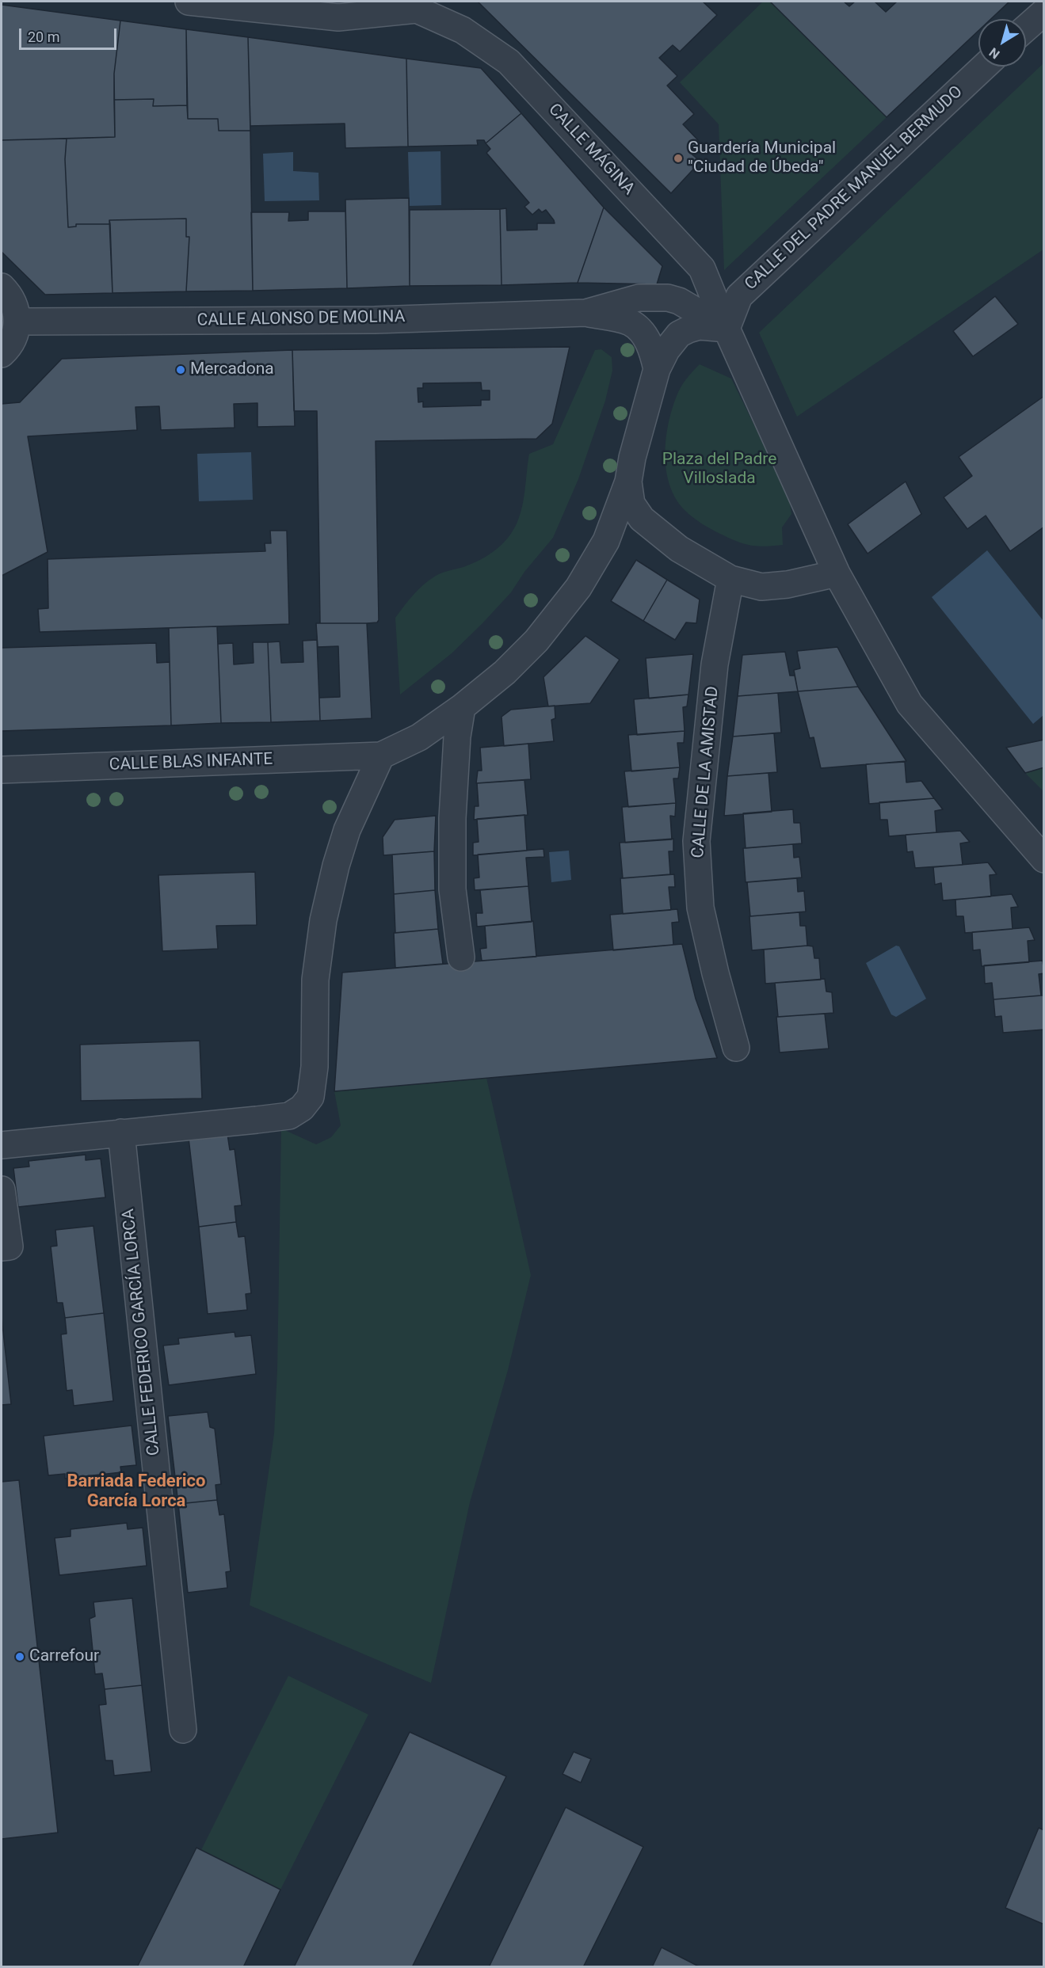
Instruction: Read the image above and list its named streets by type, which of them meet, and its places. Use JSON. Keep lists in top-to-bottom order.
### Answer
{
  "streets": {
    "street": [
      "CALLE MÁGINA",
      "CALLE DEL PADRE MANUEL BERMUDO",
      "CALLE ALONSO DE MOLINA",
      "CALLE BLAS INFANTE",
      "CALLE DE LA AMISTAD",
      "CALLE FEDERICO GARCÍA LORCA"
    ]
  },
  "crossings": [
    ["CALLE MÁGINA", "CALLE DEL PADRE MANUEL BERMUDO"],
    ["CALLE MÁGINA", "CALLE ALONSO DE MOLINA"],
    ["CALLE DEL PADRE MANUEL BERMUDO", "CALLE ALONSO DE MOLINA"]
  ],
  "districts": ["Barriada Federico García Lorca"],
  "parks": ["Plaza del Padre Villoslada"],
  "places": ["Guardería Municipal \"Ciudad de Úbeda\"", "Mercadona", "Carrefour"],
  "scale_bar": "20 m",
  "north": "bottom left"
}
